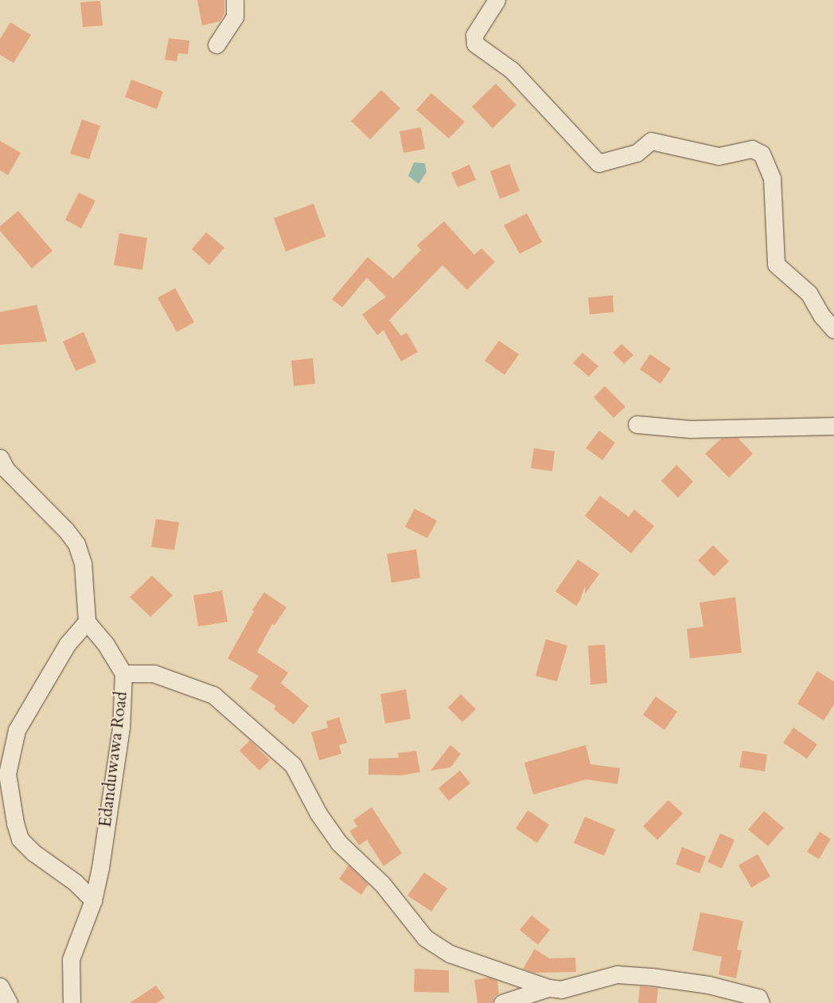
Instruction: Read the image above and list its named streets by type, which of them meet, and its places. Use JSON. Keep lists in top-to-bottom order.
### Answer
{
  "streets": {
    "street": ["Edanduwawa Road"]
  }
}
